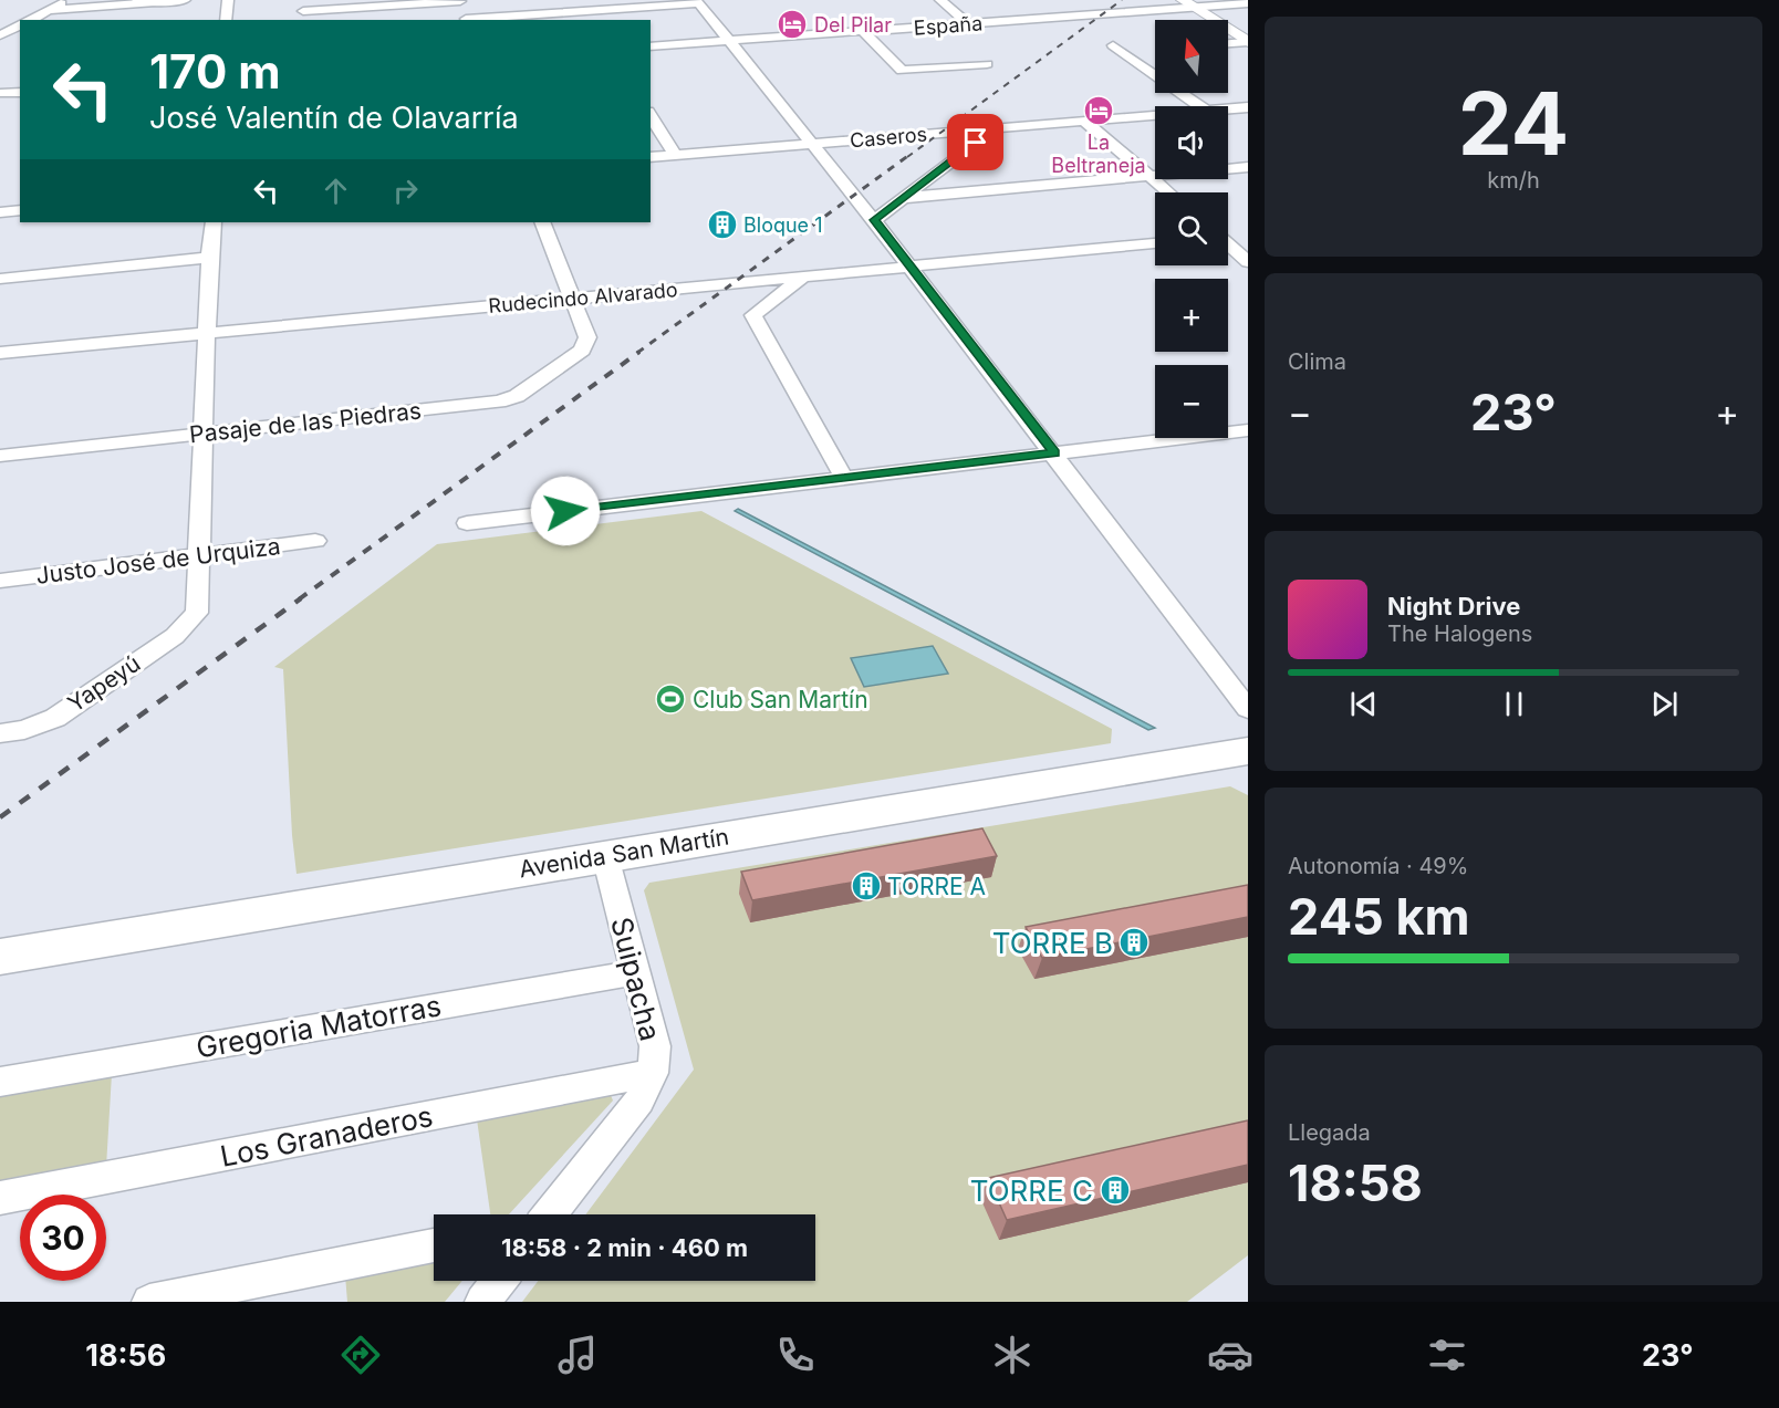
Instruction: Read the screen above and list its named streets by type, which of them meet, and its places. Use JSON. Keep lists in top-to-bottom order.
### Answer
{
  "streets": {
    "main road": ["Avenida San Martín"],
    "street": [
      "España",
      "Caseros",
      "Rudecindo Alvarado",
      "Pasaje de las Piedras",
      "Justo José de Urquiza",
      "Yapeyú",
      "Suipacha",
      "Gregoria Matorras",
      "Los Granaderos"
    ]
  },
  "crossings": [
    ["Rudecindo Alvarado", "Pasaje de las Piedras"],
    ["Justo José de Urquiza", "Yapeyú"],
    ["Avenida San Martín", "Suipacha"],
    ["Suipacha", "Gregoria Matorras"],
    ["Suipacha", "Los Granaderos"]
  ],
  "places": {
    "hotel": ["Del Pilar", "La Beltraneja"],
    "building": [
      "Bloque 1",
      "TORRE A",
      "TORRE B",
      "TORRE C"
    ],
    "sports": ["Club San Martín"]
  },
  "north": "top",
  "page": {
    "tile": [
      ["24", "km/h"],
      "Clima",
      ["Autonomía · 49%", "245 km"],
      ["Llegada", "18:58"]
    ],
    "map_buttons": ["+", "−"],
    "turn": ["170 m", "José Valentín de Olavarría"],
    "heat": ["−", "23°", "+"],
    "song": ["Night Drive", "The Halogens"],
    "limit": "30",
    "trip": "18:58 · 2 min · 460 m",
    "tabs": ["18:56", "23°"]
  }
}
